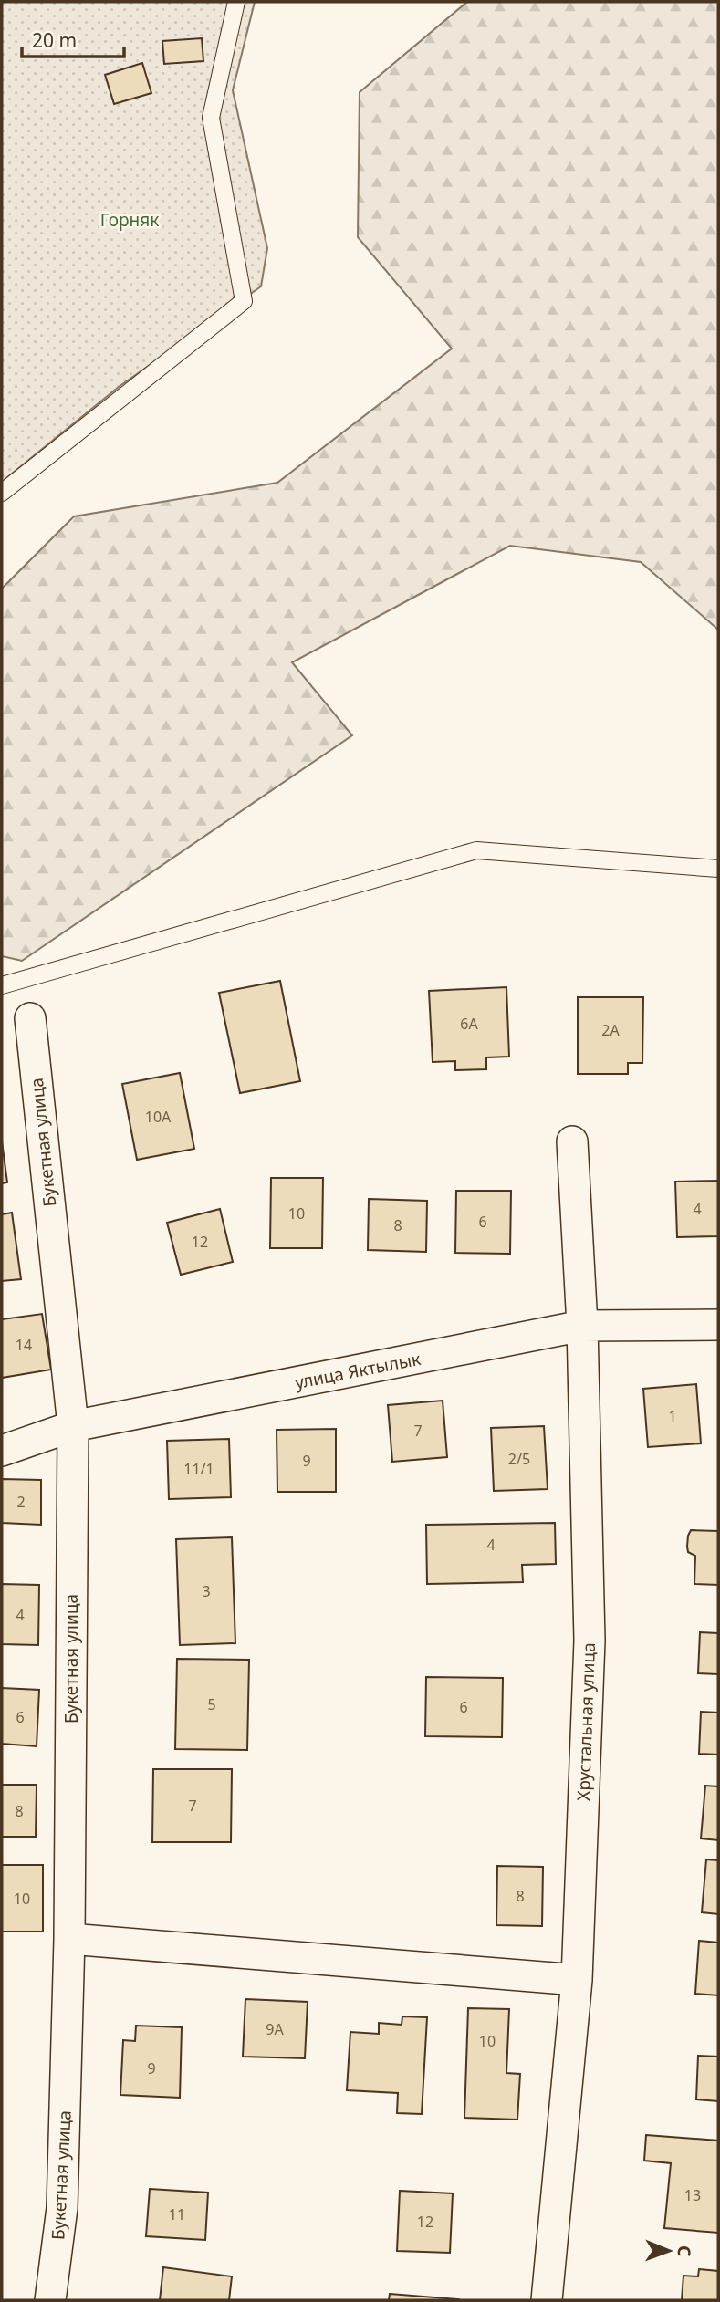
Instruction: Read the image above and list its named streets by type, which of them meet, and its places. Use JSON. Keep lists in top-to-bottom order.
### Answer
{
  "streets": {
    "street": ["Букетная улица", "улица Яктылык", "Хрустальная улица"]
  },
  "crossings": [
    ["Букетная улица", "улица Яктылык"],
    ["улица Яктылык", "Хрустальная улица"]
  ],
  "parks": ["Горняк"],
  "house_numbers": [
    "6А",
    "2А",
    "10А",
    "4",
    "10",
    "6",
    "8",
    "12",
    "14",
    "1",
    "7",
    "2/5",
    "9",
    "11/1",
    "2",
    "4",
    "3",
    "4",
    "5",
    "6",
    "6",
    "7",
    "8",
    "8",
    "10",
    "9А",
    "10",
    "9",
    "13",
    "11",
    "12"
  ],
  "scale_bar": "20 m",
  "north": "right"
}
